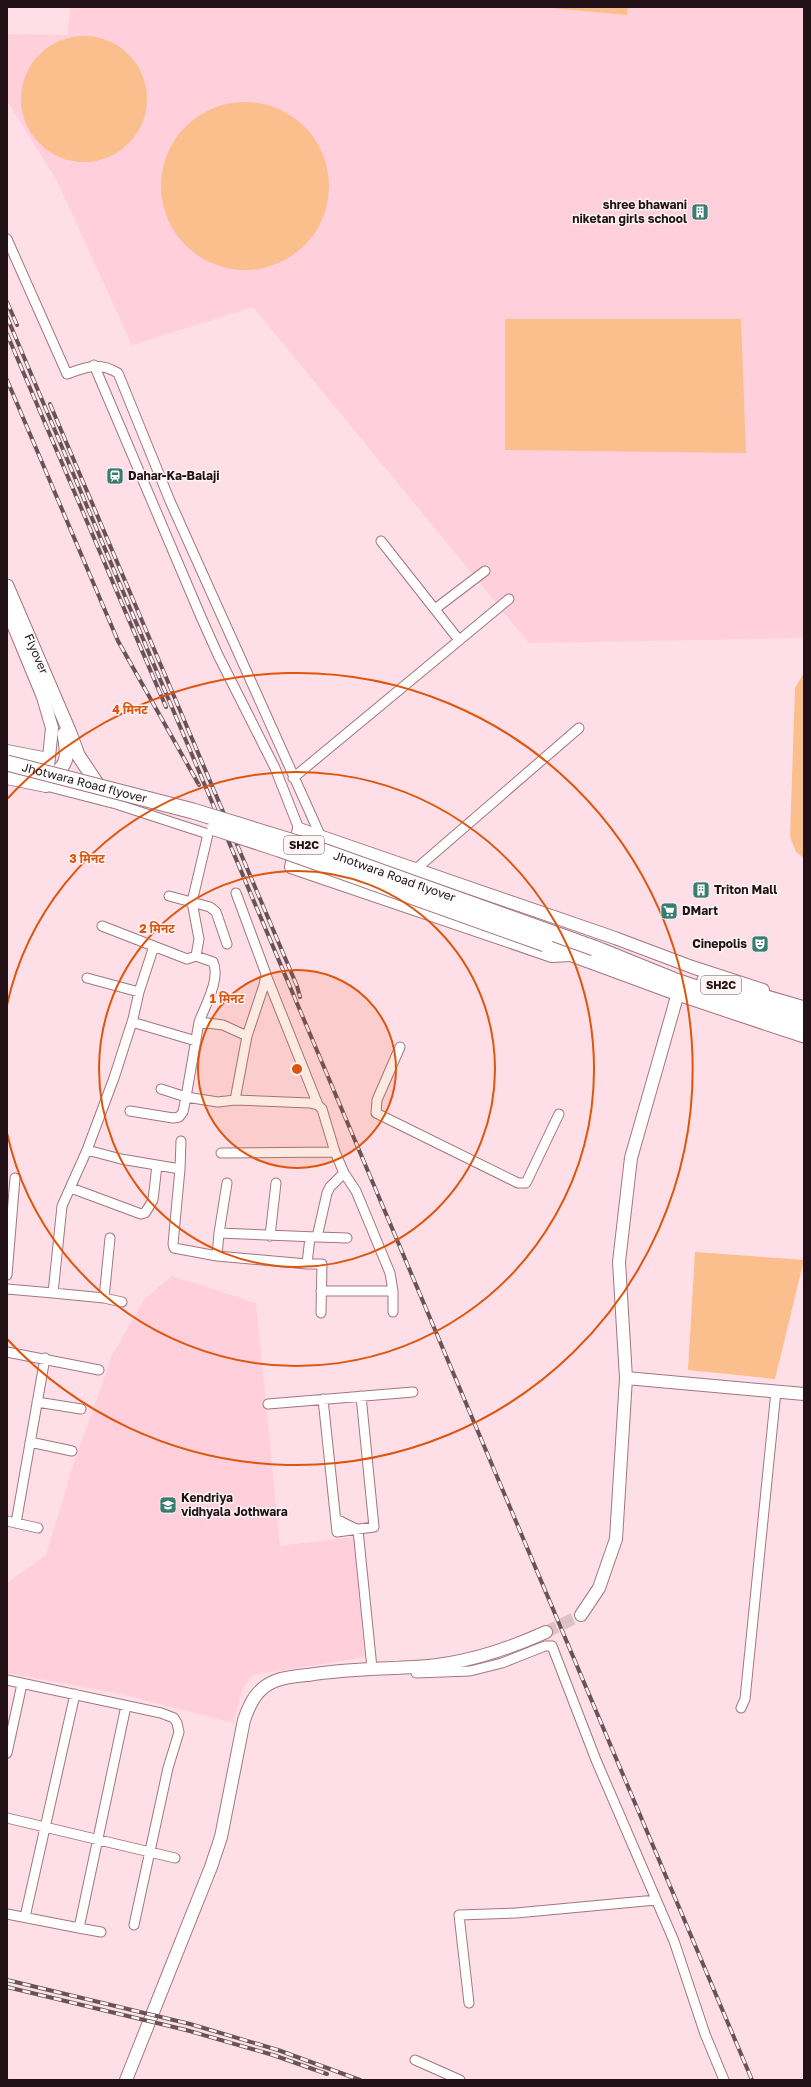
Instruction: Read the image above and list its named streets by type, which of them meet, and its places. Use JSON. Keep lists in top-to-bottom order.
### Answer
{
  "streets": {
    "main road": ["Flyover", "Jhotwara Road flyover", "SH2C"]
  },
  "crossings": [
    ["Flyover", "Jhotwara Road flyover"]
  ],
  "places": {
    "building": ["shree bhawani niketan girls school", "Triton Mall"],
    "station": ["Dahar-Ka-Balaji"],
    "supermarket": ["DMart"],
    "theatre": ["Cinepolis"],
    "school or university": ["Kendriya vidhyala Jothwara"]
  },
  "rings": [
    "4 मिनट",
    "3 मिनट",
    "2 मिनट",
    "1 मिनट"
  ]
}
